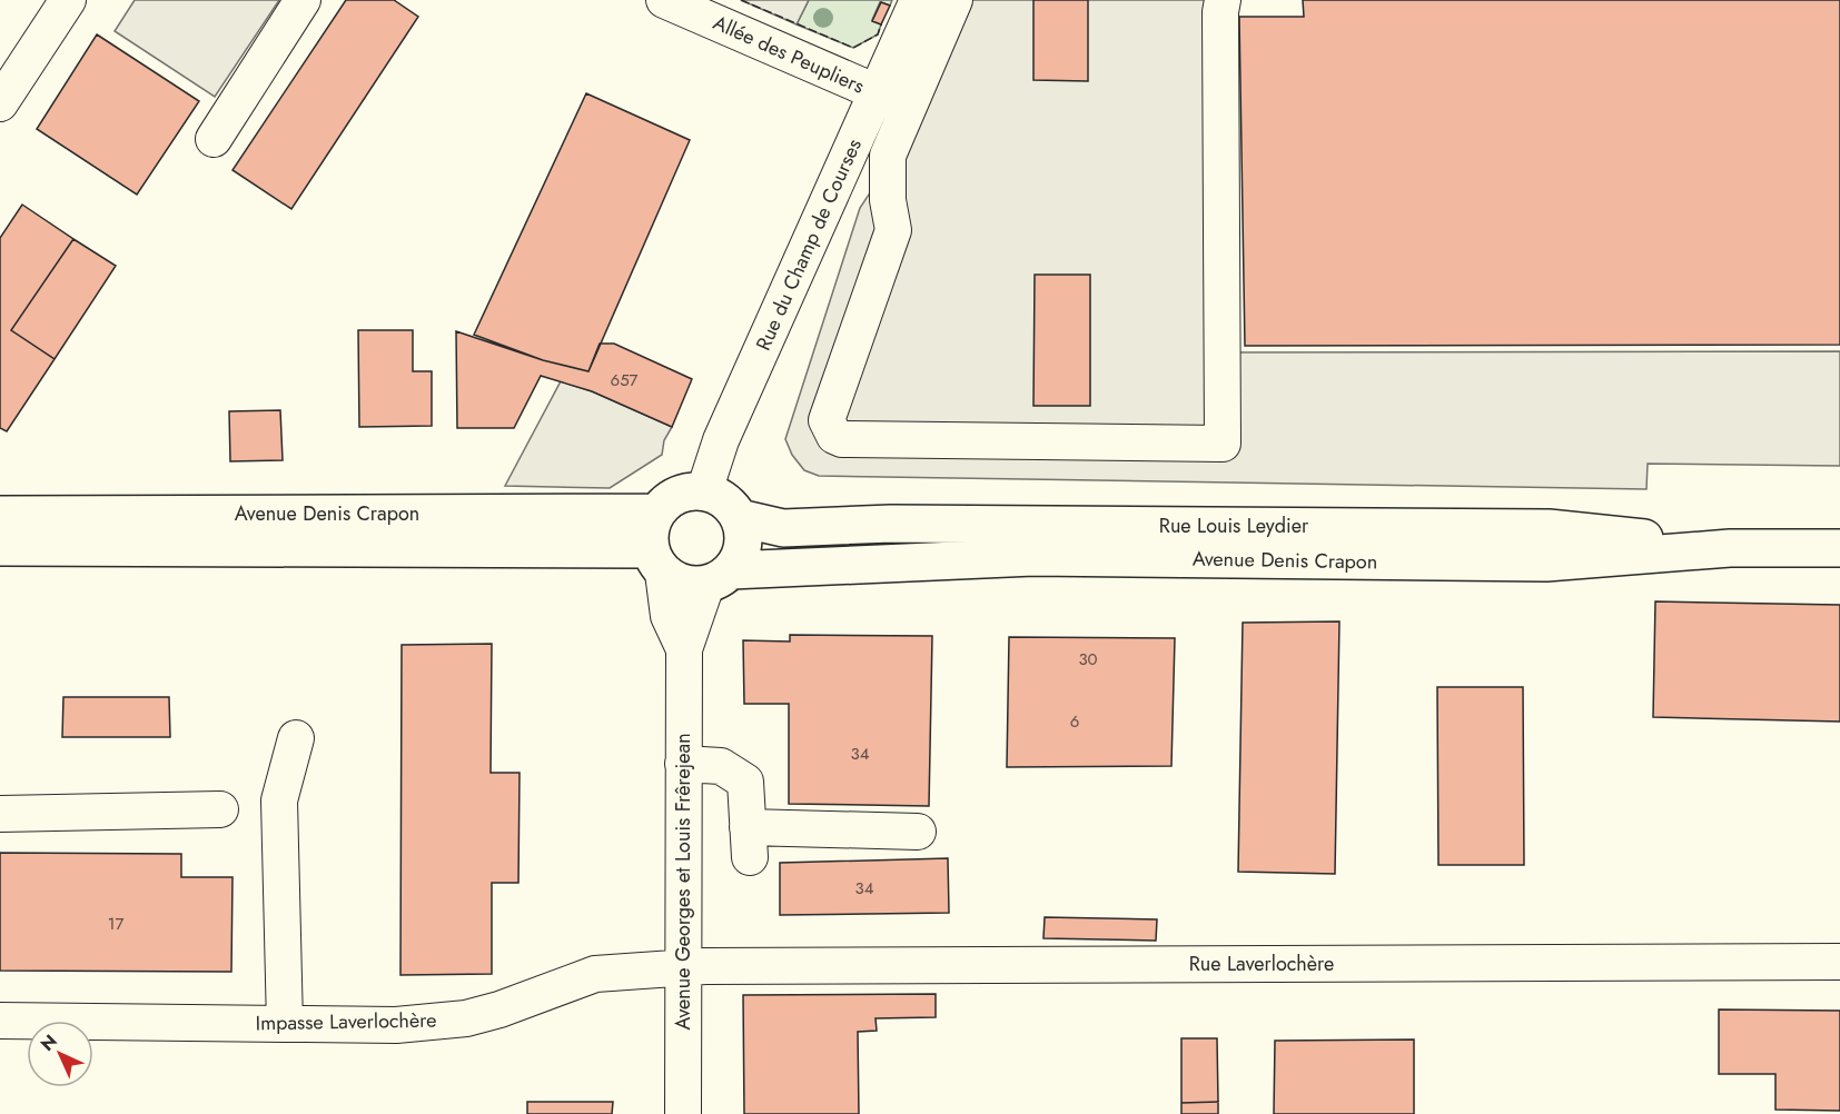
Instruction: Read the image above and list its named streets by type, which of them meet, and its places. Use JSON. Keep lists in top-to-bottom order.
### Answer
{
  "streets": {
    "main road": ["Avenue Denis Crapon", "Rue Louis Leydier"],
    "street": [
      "Allée des Peupliers",
      "Rue du Champ de Courses",
      "Avenue Georges et Louis Frêrejean",
      "Rue Laverlochère",
      "Impasse Laverlochère"
    ]
  },
  "crossings": [
    ["Allée des Peupliers", "Rue du Champ de Courses"],
    ["Rue du Champ de Courses", "Avenue Denis Crapon"],
    ["Rue du Champ de Courses", "Rue Louis Leydier"],
    ["Rue du Champ de Courses", "Avenue Georges et Louis Frêrejean"],
    ["Avenue Denis Crapon", "Rue Louis Leydier"],
    ["Avenue Denis Crapon", "Avenue Georges et Louis Frêrejean"],
    ["Rue Louis Leydier", "Avenue Georges et Louis Frêrejean"],
    ["Avenue Georges et Louis Frêrejean", "Rue Laverlochère"],
    ["Avenue Georges et Louis Frêrejean", "Impasse Laverlochère"],
    ["Rue Laverlochère", "Impasse Laverlochère"]
  ],
  "house_numbers": [
    "657",
    "30",
    "6",
    "34",
    "34",
    "17"
  ],
  "north": "top left"
}
